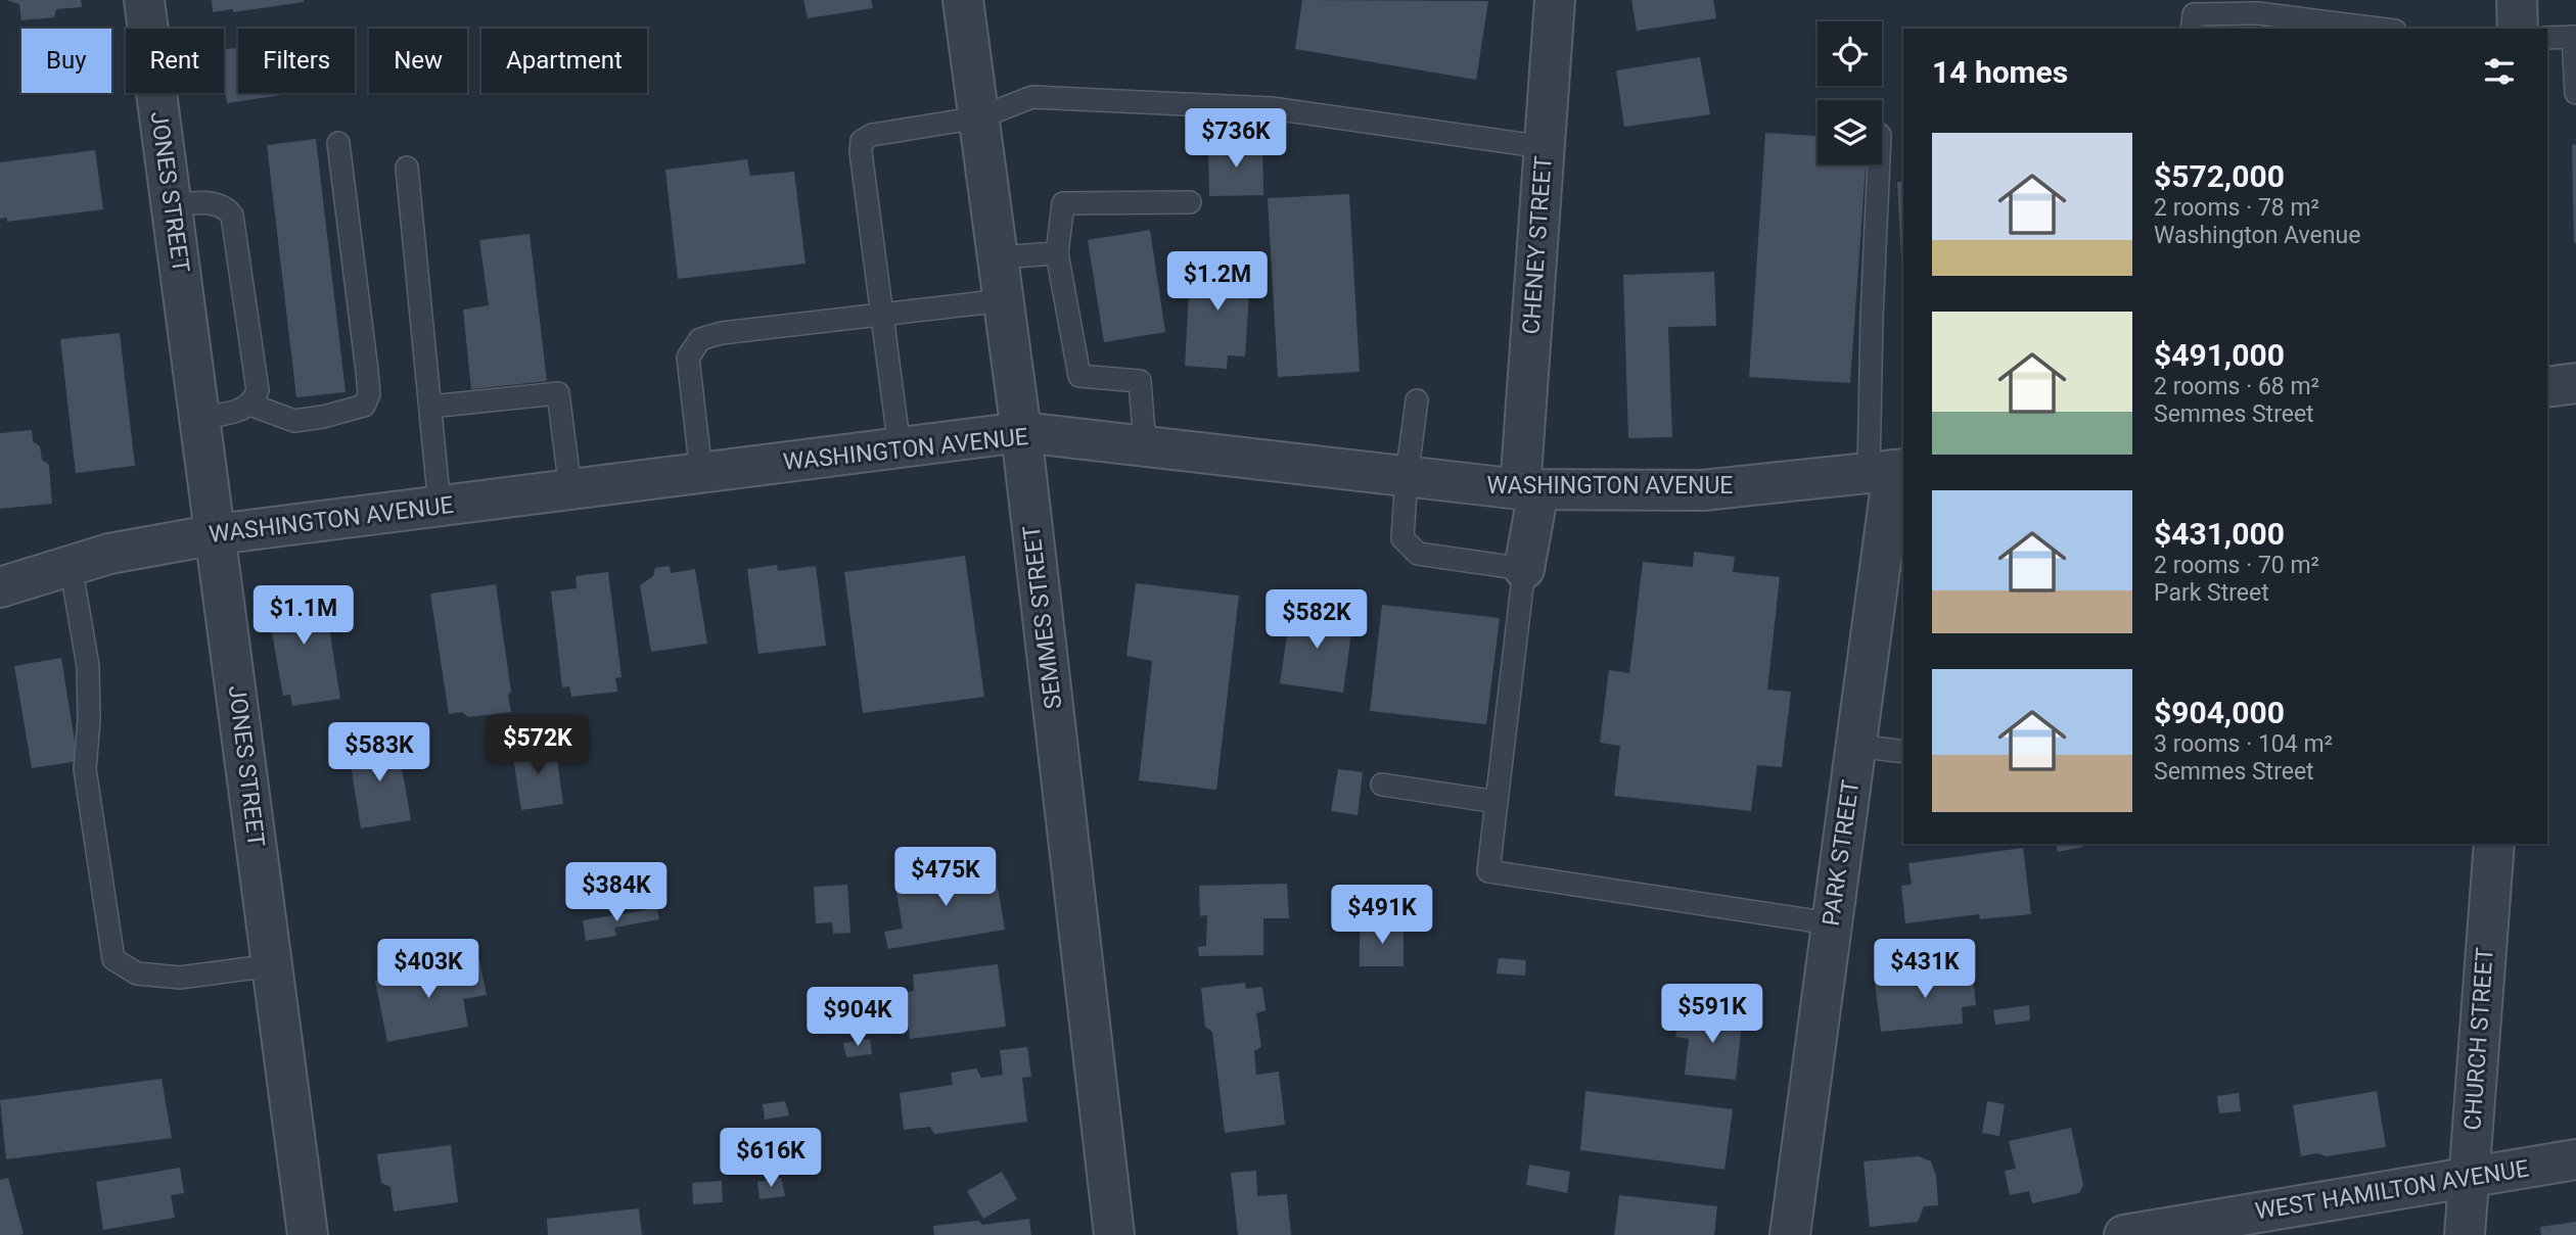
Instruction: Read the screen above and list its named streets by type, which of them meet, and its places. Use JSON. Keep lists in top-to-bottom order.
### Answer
{
  "streets": {
    "street": [
      "JONES STREET",
      "CHENEY STREET",
      "WASHINGTON AVENUE",
      "SEMMES STREET",
      "PARK STREET",
      "CHURCH STREET",
      "WEST HAMILTON AVENUE"
    ]
  },
  "crossings": [
    ["JONES STREET", "WASHINGTON AVENUE"],
    ["CHENEY STREET", "WASHINGTON AVENUE"],
    ["WASHINGTON AVENUE", "SEMMES STREET"],
    ["WASHINGTON AVENUE", "PARK STREET"],
    ["CHURCH STREET", "WEST HAMILTON AVENUE"]
  ],
  "page": {
    "chip": [
      "Buy",
      "Rent",
      "Filters",
      "New",
      "Apartment"
    ],
    "heading": "14 homes",
    "price": [
      "$736K",
      "$1.2M",
      "$1.1M",
      "$582K",
      "$572K",
      "$583K",
      "$475K",
      "$384K",
      "$491K",
      "$403K",
      "$431K",
      "$591K",
      "$904K",
      "$616K"
    ],
    "list": [
      {
        "name": "$572,000",
        "note": "2 rooms · 78 m² · Washington Avenue"
      },
      {
        "name": "$491,000",
        "note": "2 rooms · 68 m² · Semmes Street"
      },
      {
        "name": "$431,000",
        "note": "2 rooms · 70 m² · Park Street"
      },
      {
        "name": "$904,000",
        "note": "3 rooms · 104 m² · Semmes Street"
      }
    ]
  }
}
